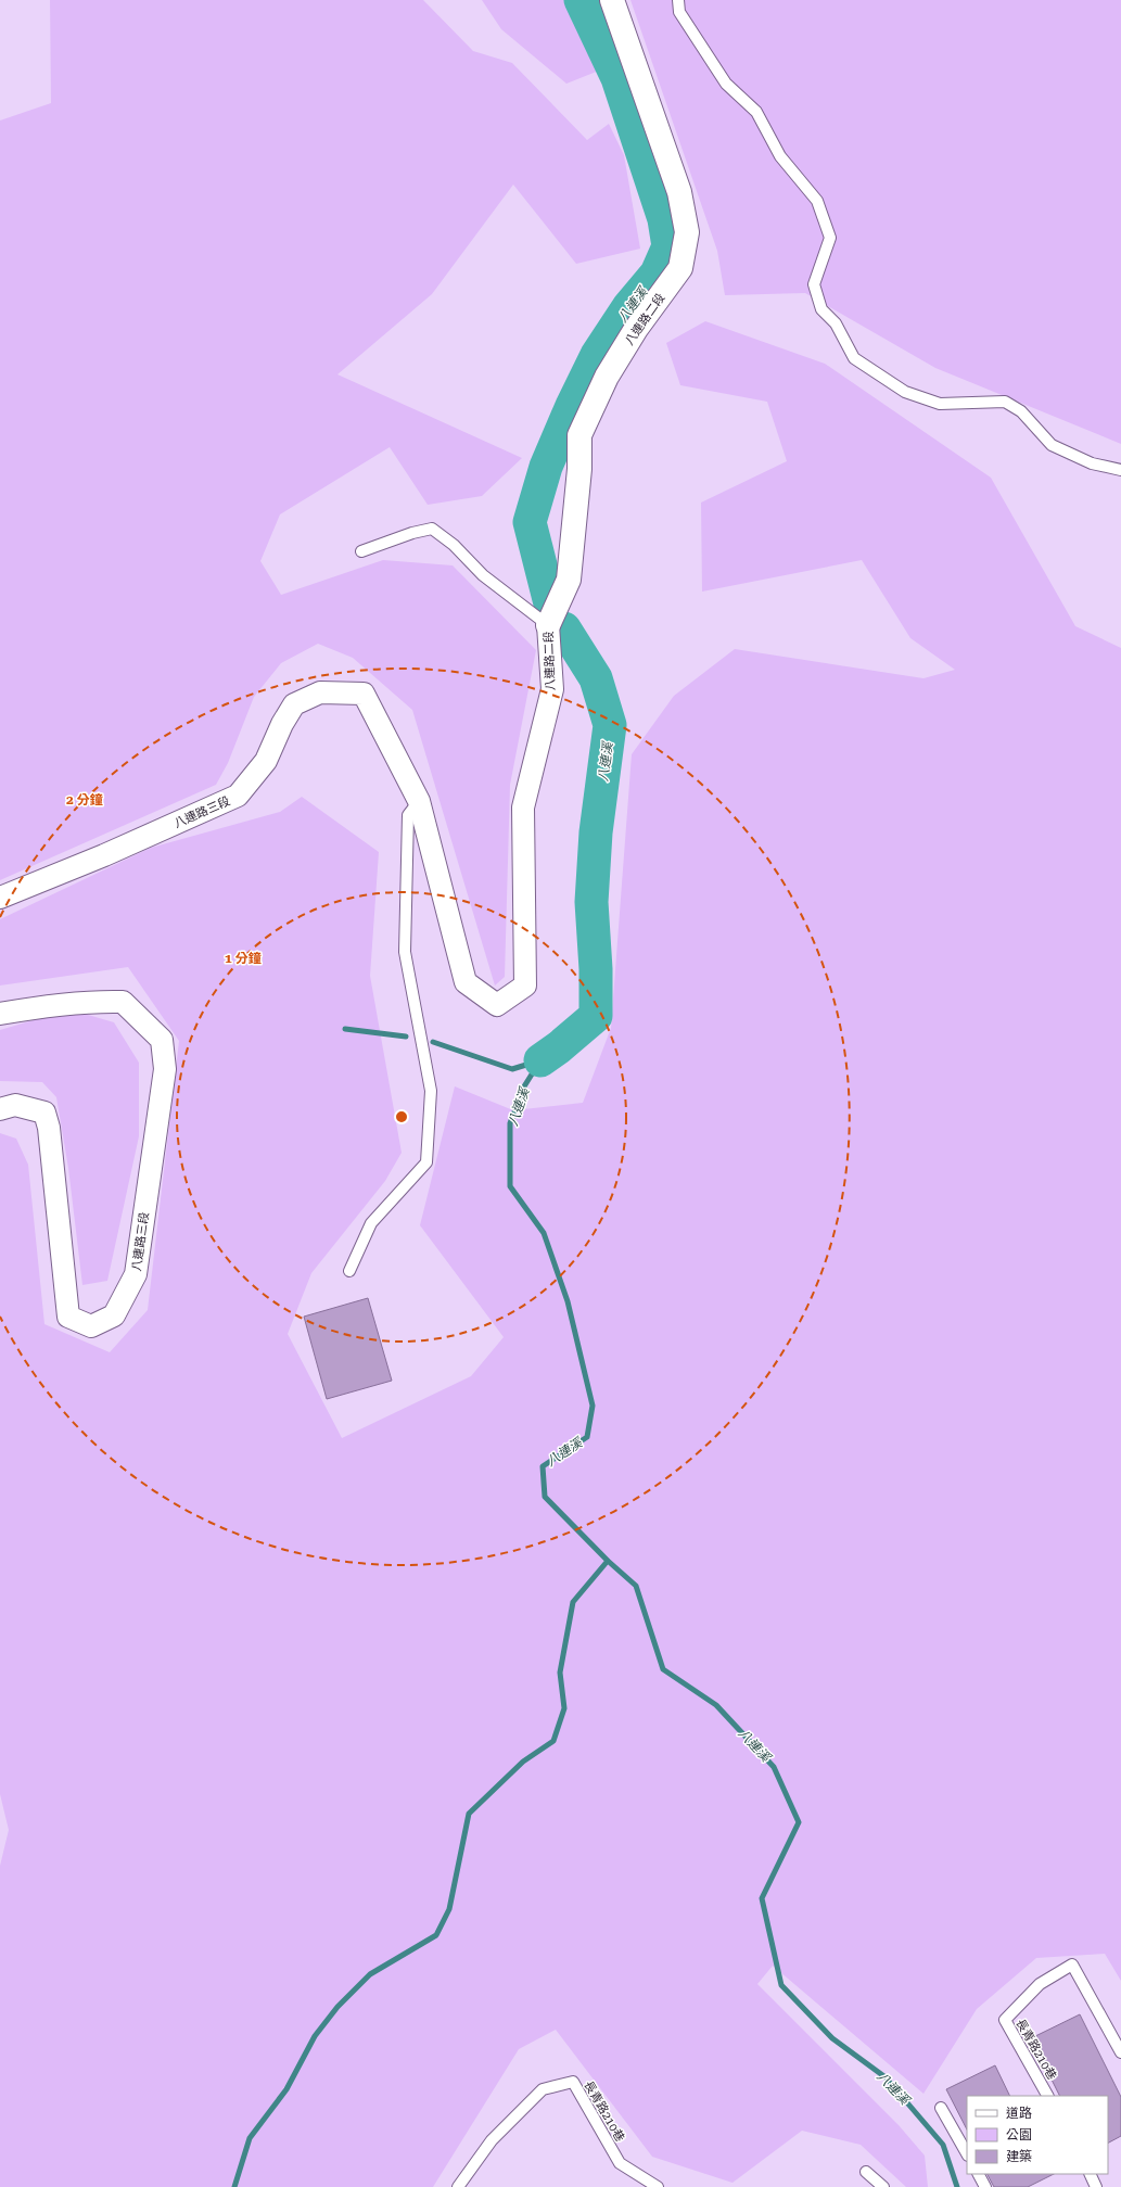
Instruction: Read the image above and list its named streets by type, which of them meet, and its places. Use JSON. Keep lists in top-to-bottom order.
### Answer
{
  "streets": {
    "street": ["八連路二段", "八連路三段"],
    "lane": ["長青路210巷"]
  },
  "crossings": [
    ["八連路二段", "八連路三段"]
  ],
  "water": ["八連溪"],
  "legend": ["道路", "公園", "建築"],
  "rings": ["2 分鐘", "1 分鐘"]
}
